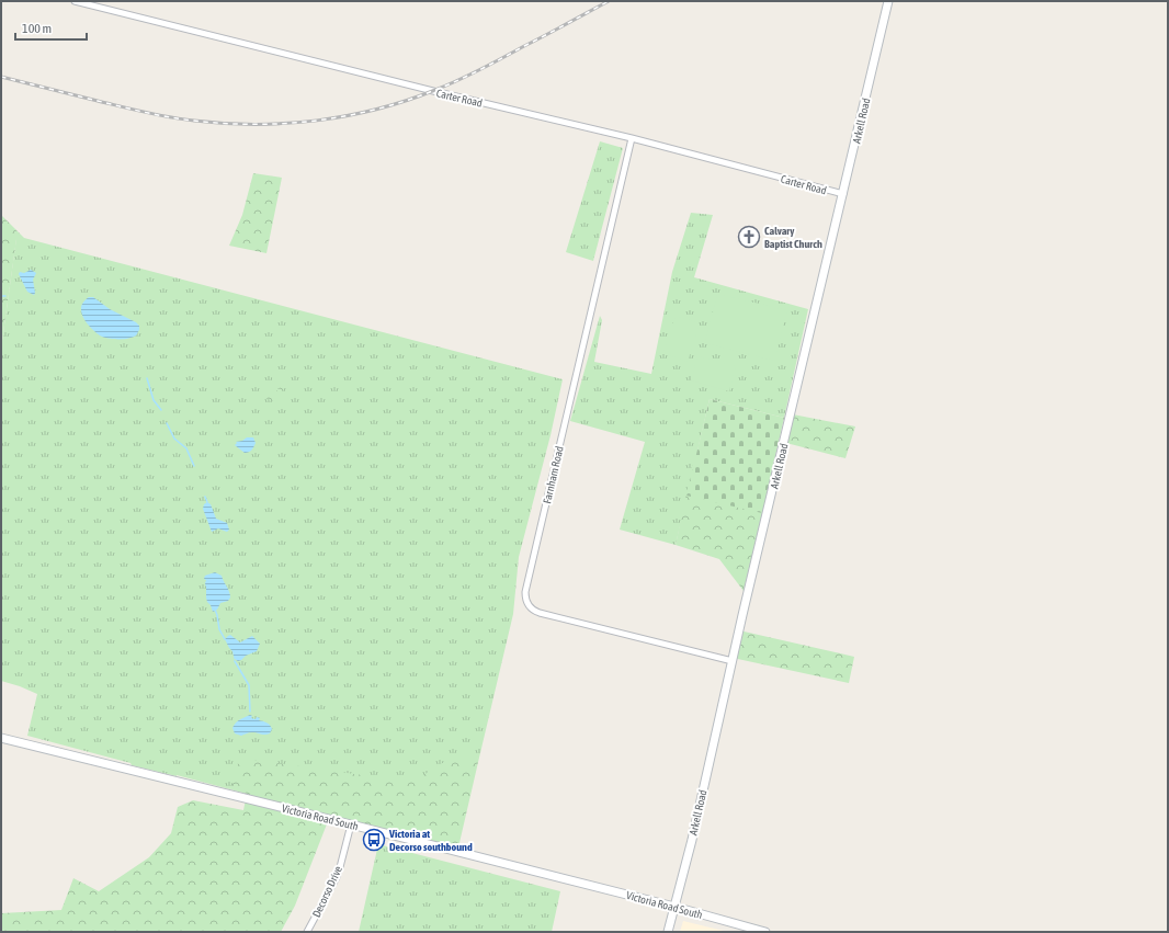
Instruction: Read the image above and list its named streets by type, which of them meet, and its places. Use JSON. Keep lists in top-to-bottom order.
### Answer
{
  "streets": {
    "main road": ["Arkell Road", "Victoria Road South"],
    "street": ["Carter Road", "Farnham Road", "Decorso Drive"]
  },
  "crossings": [
    ["Carter Road", "Arkell Road"],
    ["Carter Road", "Farnham Road"],
    ["Arkell Road", "Farnham Road"],
    ["Arkell Road", "Victoria Road South"],
    ["Victoria Road South", "Decorso Drive"]
  ],
  "places": {
    "church": ["Calvary Baptist Church"],
    "bus stop": ["Victoria at Decorso southbound"]
  },
  "scale_bar": "100 m"
}
